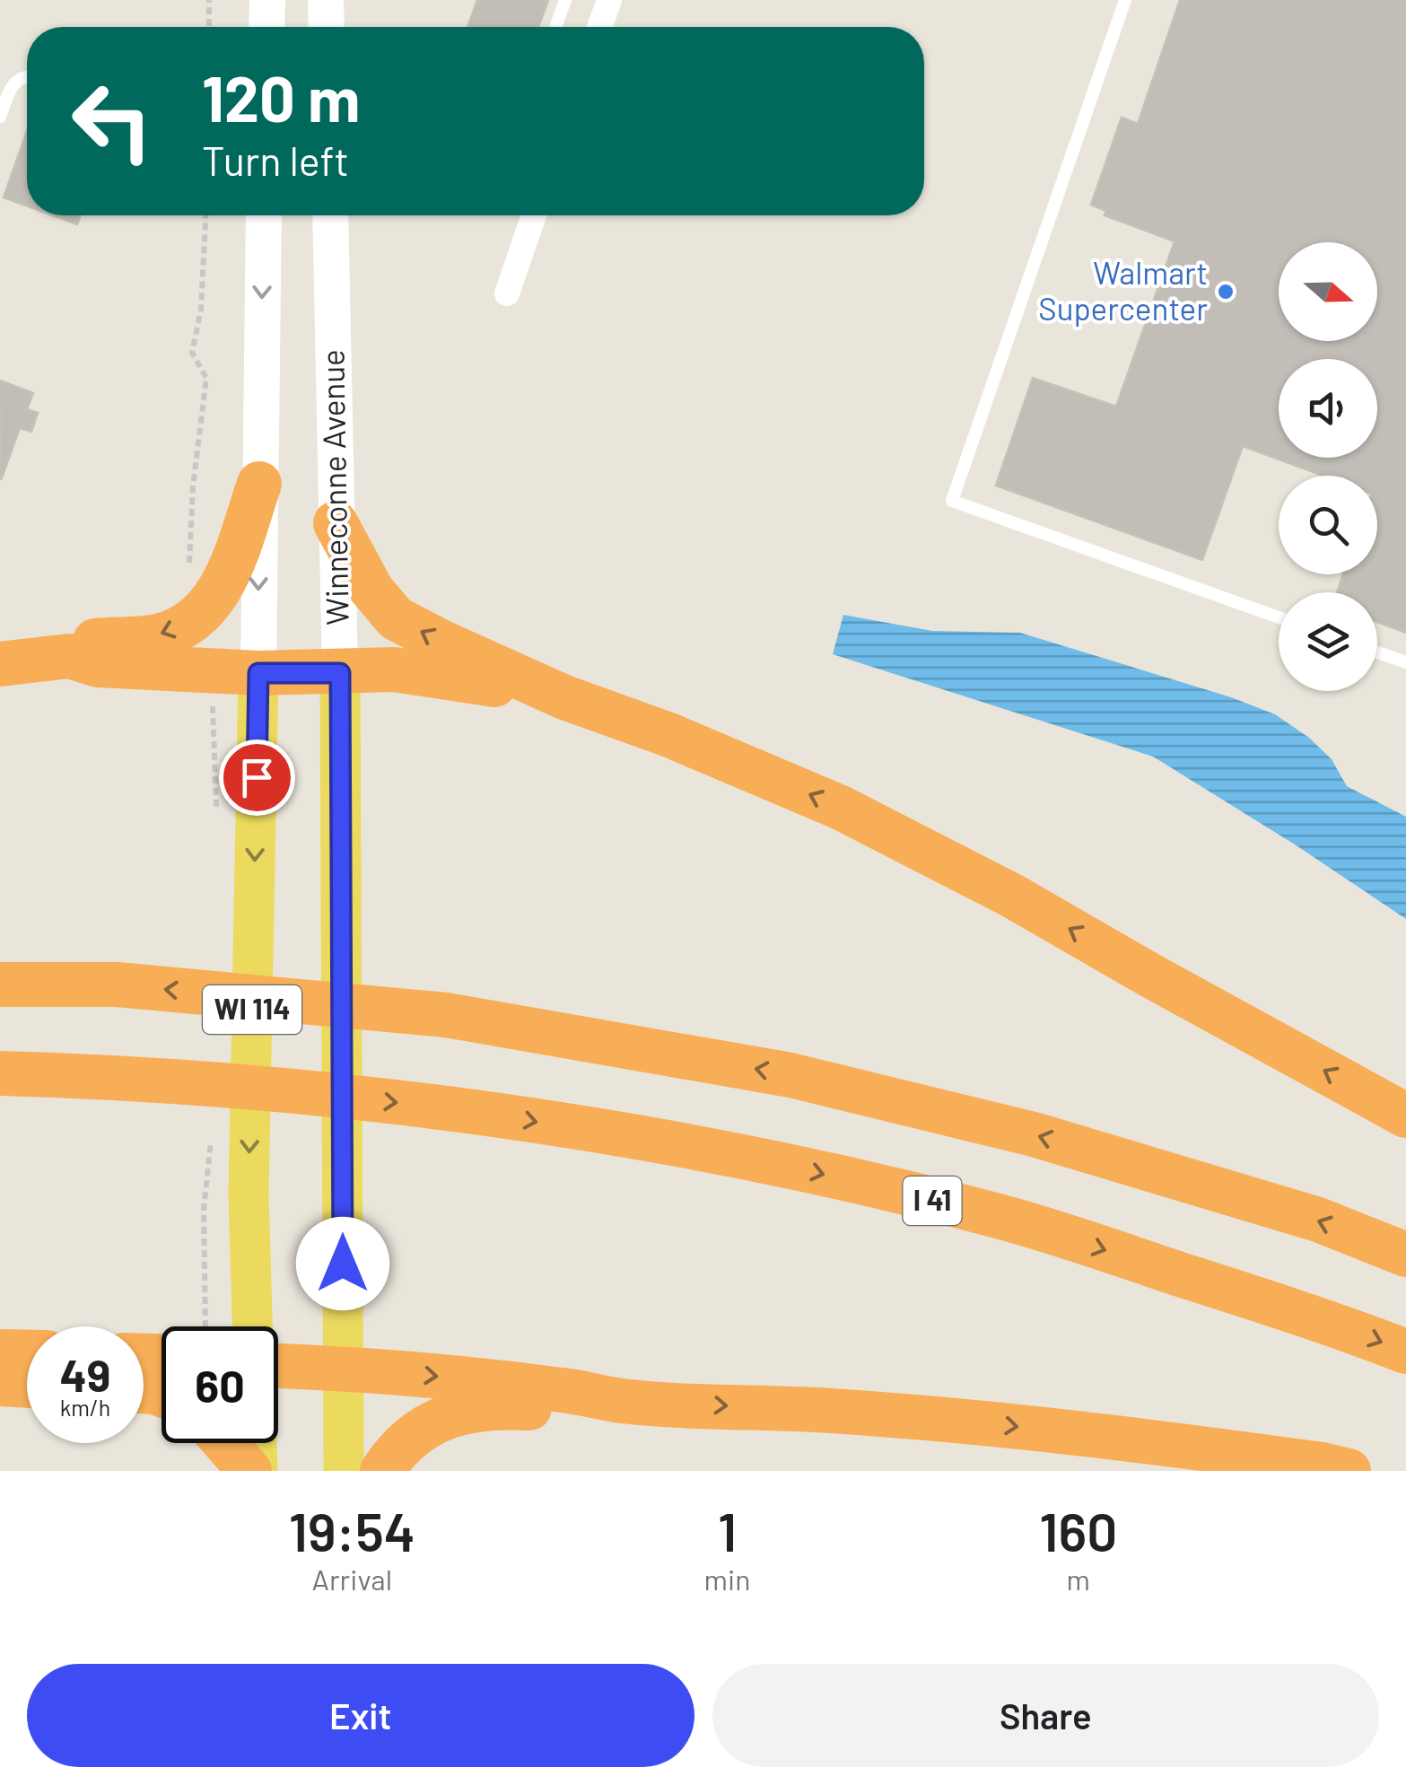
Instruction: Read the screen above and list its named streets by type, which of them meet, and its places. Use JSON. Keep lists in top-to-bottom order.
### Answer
{
  "streets": {
    "highway": ["I 41"],
    "main road": ["Winneconne Avenue", "WI 114"]
  },
  "places": ["Walmart Supercenter"],
  "north": "right",
  "page": {
    "turn": ["120 m", "Turn left"],
    "speed": "49 km/h",
    "limit": "60",
    "eta": [
      "19:54",
      "Arrival",
      "1",
      "min",
      "160",
      "m"
    ],
    "buttons": ["Exit", "Share"]
  }
}
